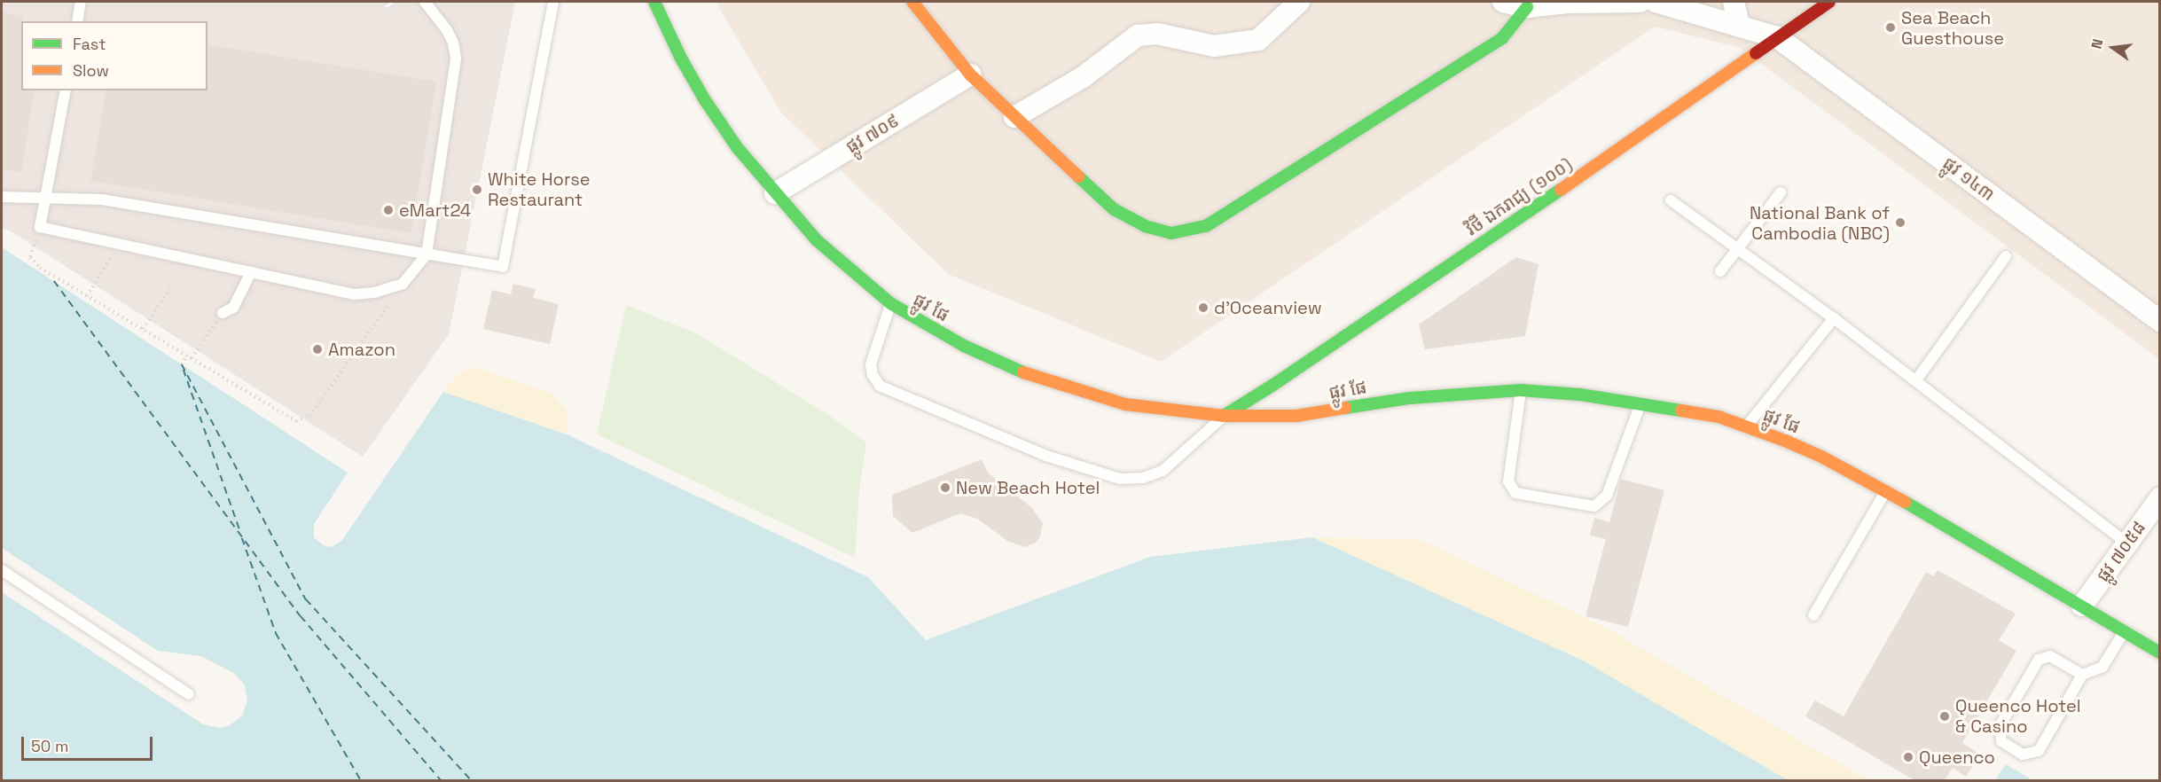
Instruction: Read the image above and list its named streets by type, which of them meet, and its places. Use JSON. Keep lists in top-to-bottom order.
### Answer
{
  "streets": {
    "street": [
      "ផ្លូវ ៧០៩",
      "ផ្លូវ ១៤៣",
      "វិថី ឯករាជ្យ (១០០)",
      "ផ្លូវ ផែ",
      "ផ្លូវ ៧០៥៨"
    ]
  },
  "crossings": [
    ["ផ្លូវ ៧០៩", "ផ្លូវ ផែ"],
    ["ផ្លូវ ១៤៣", "វិថី ឯករាជ្យ (១០០)"],
    ["វិថី ឯករាជ្យ (១០០)", "ផ្លូវ ផែ"],
    ["ផ្លូវ ផែ", "ផ្លូវ ៧០៥៨"]
  ],
  "places": [
    "Sea Beach Guesthouse",
    "White Horse Restaurant",
    "eMart24",
    "National Bank of Cambodia (NBC)",
    "d'Oceanview",
    "Amazon",
    "New Beach Hotel",
    "Queenco Hotel & Casino",
    "Queenco"
  ],
  "legend": ["Fast", "Slow"],
  "scale_bar": "50 m",
  "north": "left"
}
